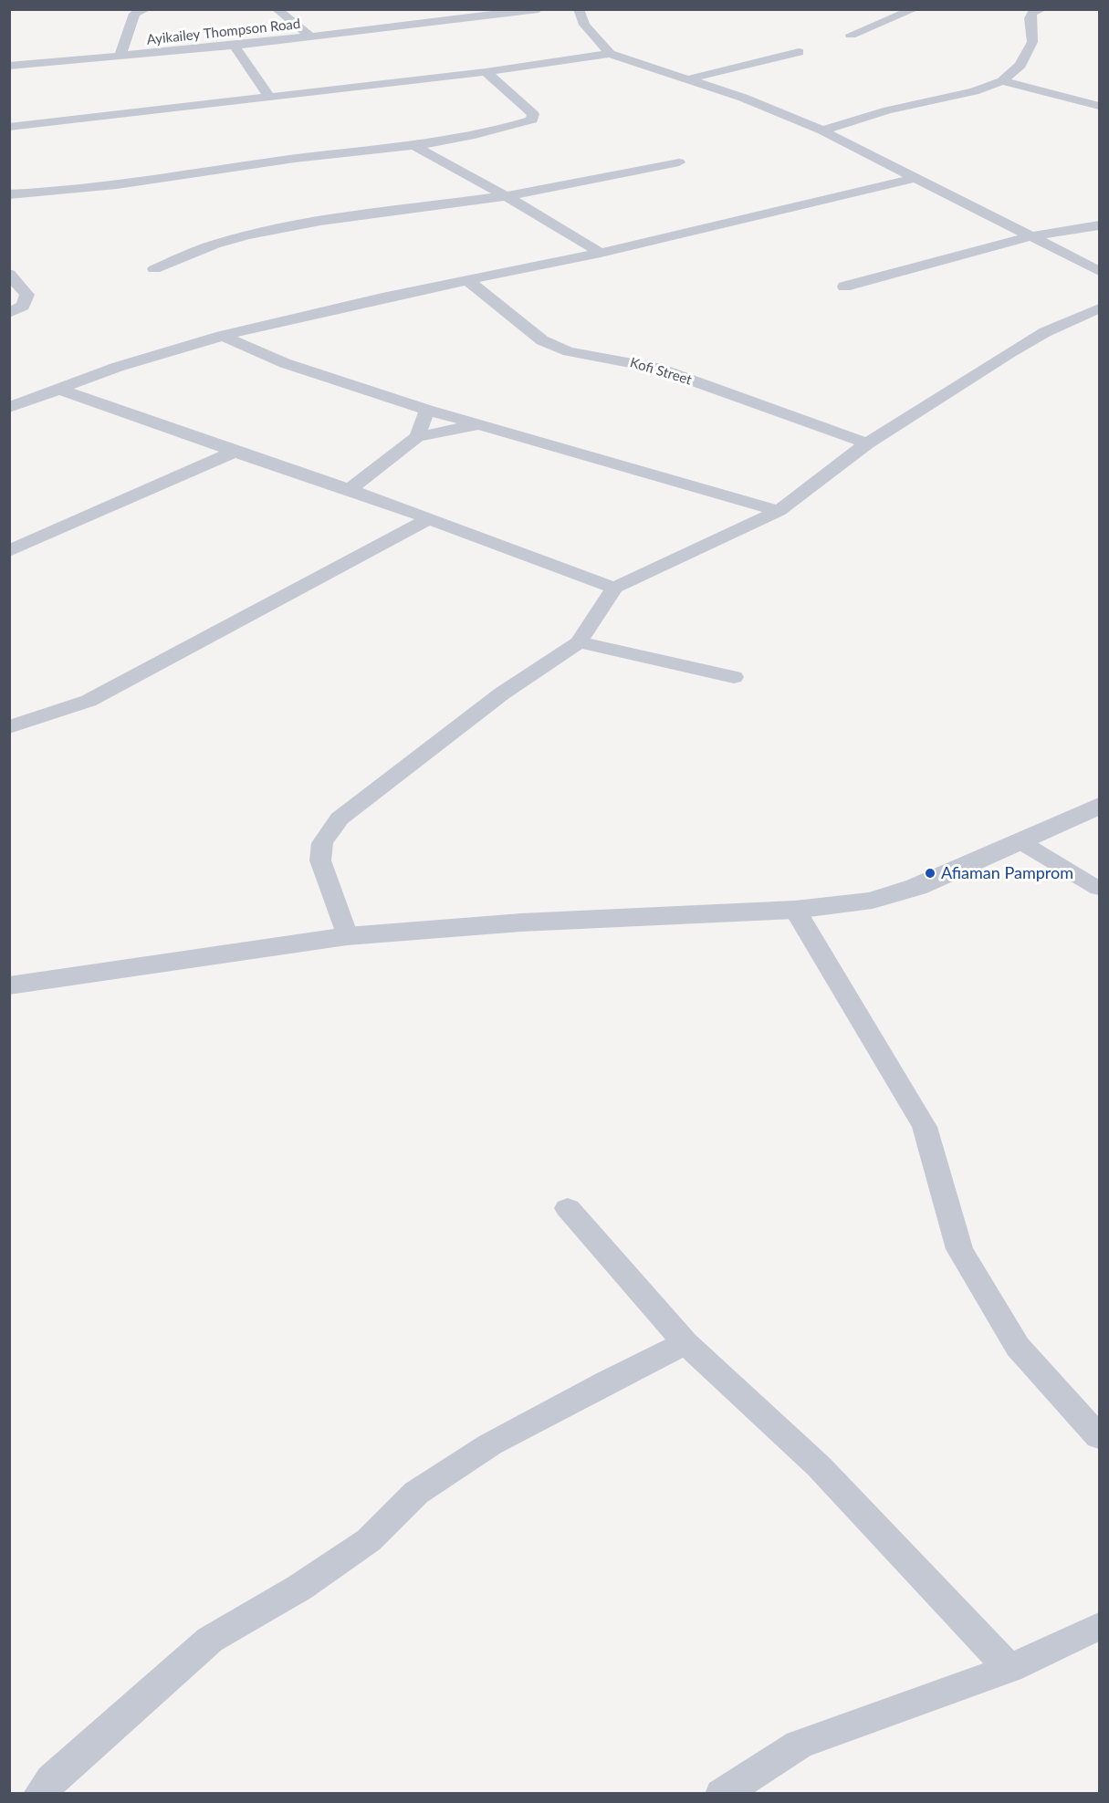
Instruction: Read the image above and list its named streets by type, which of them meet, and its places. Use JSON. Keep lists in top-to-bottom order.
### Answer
{
  "streets": {
    "street": ["Ayikailey Thompson Road", "Kofi Street"]
  },
  "places": ["Afiaman Pamprom"]
}
